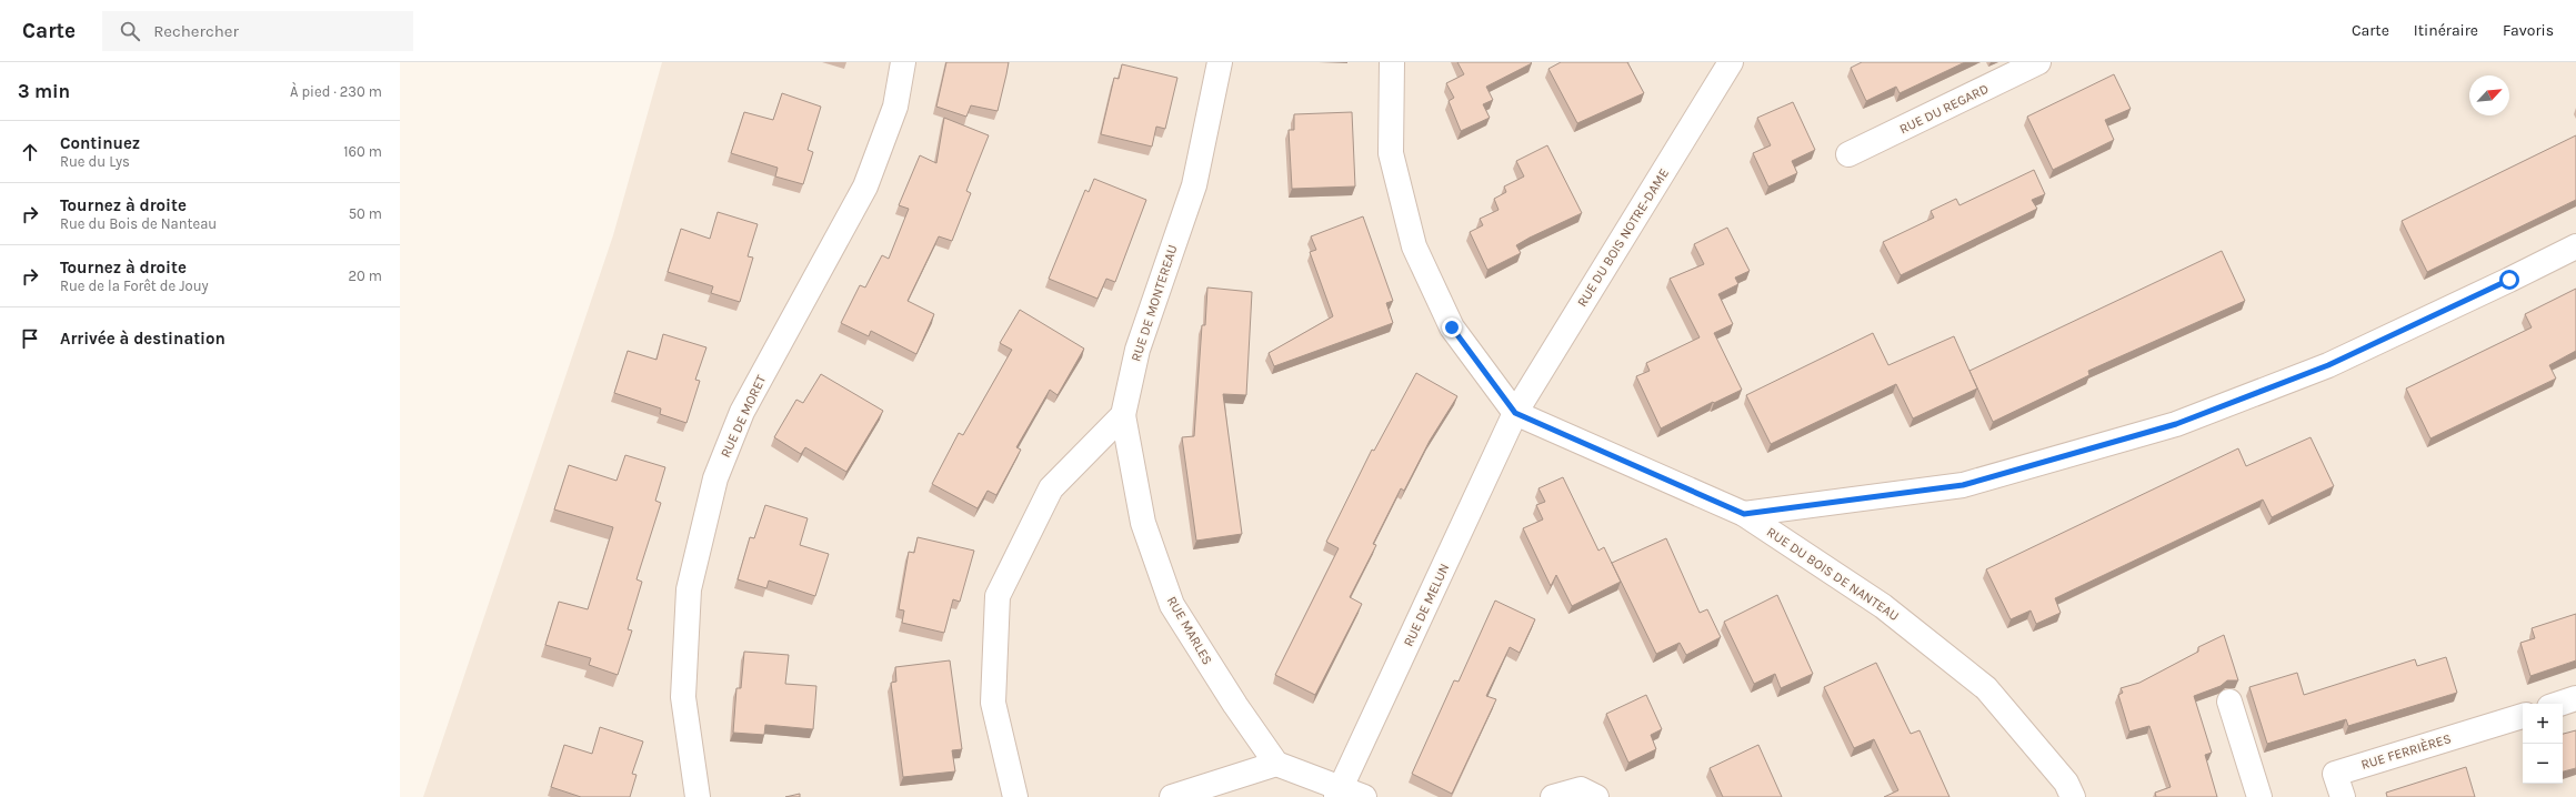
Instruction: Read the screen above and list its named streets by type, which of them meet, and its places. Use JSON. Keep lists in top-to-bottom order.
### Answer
{
  "streets": {
    "street": [
      "RUE DU REGARD",
      "RUE DU BOIS NOTRE-DAME",
      "RUE DE MONTEREAU",
      "RUE DE MORET",
      "RUE DU BOIS DE NANTEAU",
      "RUE DE MELUN",
      "RUE MARLES",
      "RUE FERRIÈRES"
    ]
  },
  "crossings": [
    ["RUE DU BOIS NOTRE-DAME", "RUE DU BOIS DE NANTEAU"],
    ["RUE DU BOIS NOTRE-DAME", "RUE DE MELUN"],
    ["RUE DE MONTEREAU", "RUE MARLES"],
    ["RUE DU BOIS DE NANTEAU", "RUE DE MELUN"]
  ],
  "north": "top right",
  "page": {
    "header": "Carte",
    "search": "Rechercher",
    "nav": ["Carte", "Itinéraire", "Favoris"],
    "heading": ["3 min", "À pied · 230 m"],
    "list": [
      ["Continuez", "Rue du Lys", "160 m"],
      ["Tournez à droite", "Rue du Bois de Nanteau", "50 m"],
      ["Tournez à droite", "Rue de la Forêt de Jouy", "20 m"],
      "Arrivée à destination"
    ],
    "map_buttons": ["+", "−"]
  }
}
